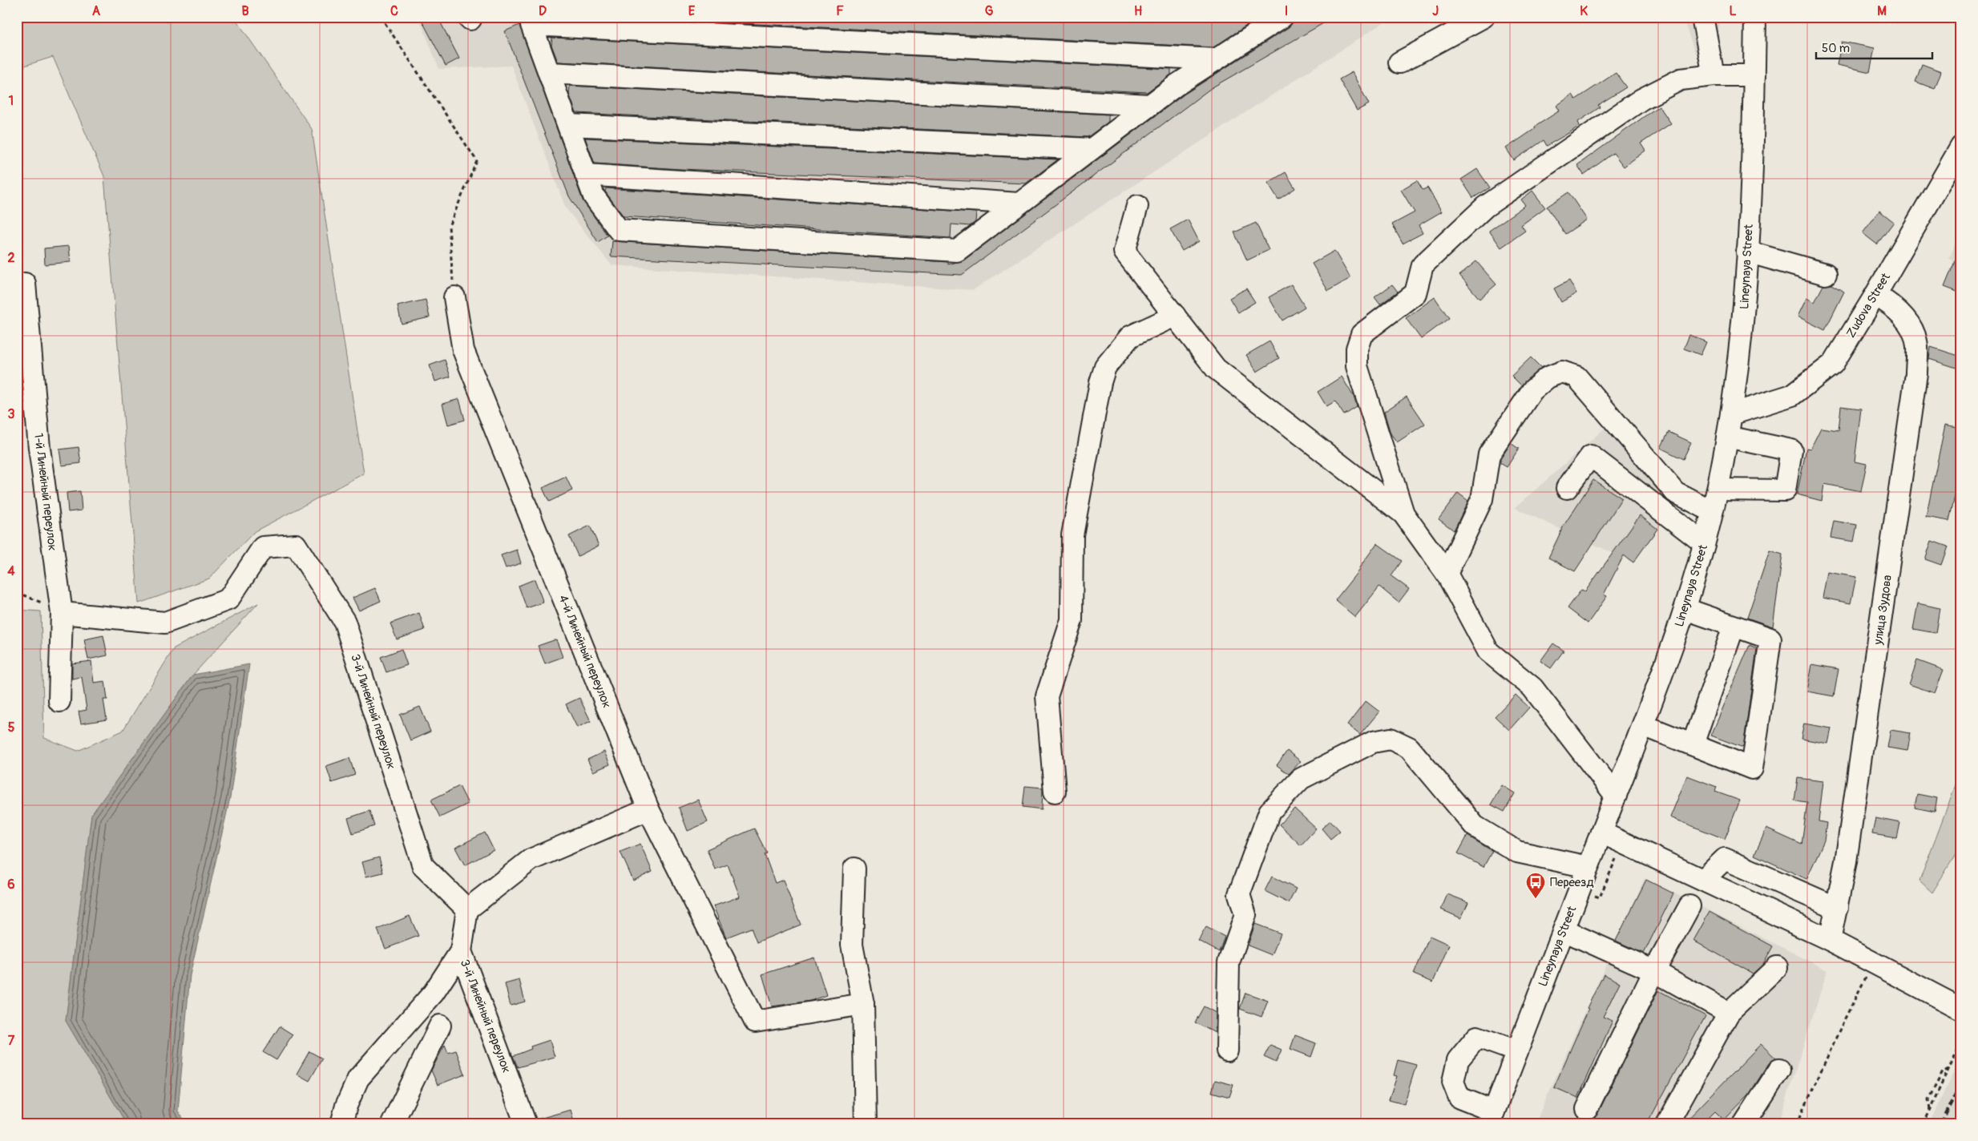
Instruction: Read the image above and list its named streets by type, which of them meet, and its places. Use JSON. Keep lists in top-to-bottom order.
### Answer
{
  "streets": {
    "street": [
      "Lineynaya Street",
      "Zudova Street",
      "1-й Линейный переулок",
      "улица Зудова",
      "4-й Линейный переулок",
      "3-й Линейный переулок"
    ]
  },
  "crossings": [
    ["Lineynaya Street", "Zudova Street"],
    ["Zudova Street", "улица Зудова"],
    ["1-й Линейный переулок", "3-й Линейный переулок"]
  ],
  "places": {
    "bus stop": ["Переезд"]
  },
  "scale_bar": "50 m",
  "grid": {
    "columns": [
      "A",
      "B",
      "C",
      "D",
      "E",
      "F",
      "G",
      "H",
      "I",
      "J",
      "K",
      "L",
      "M"
    ],
    "rows": [
      "1",
      "2",
      "3",
      "4",
      "5",
      "6",
      "7"
    ]
  }
}
